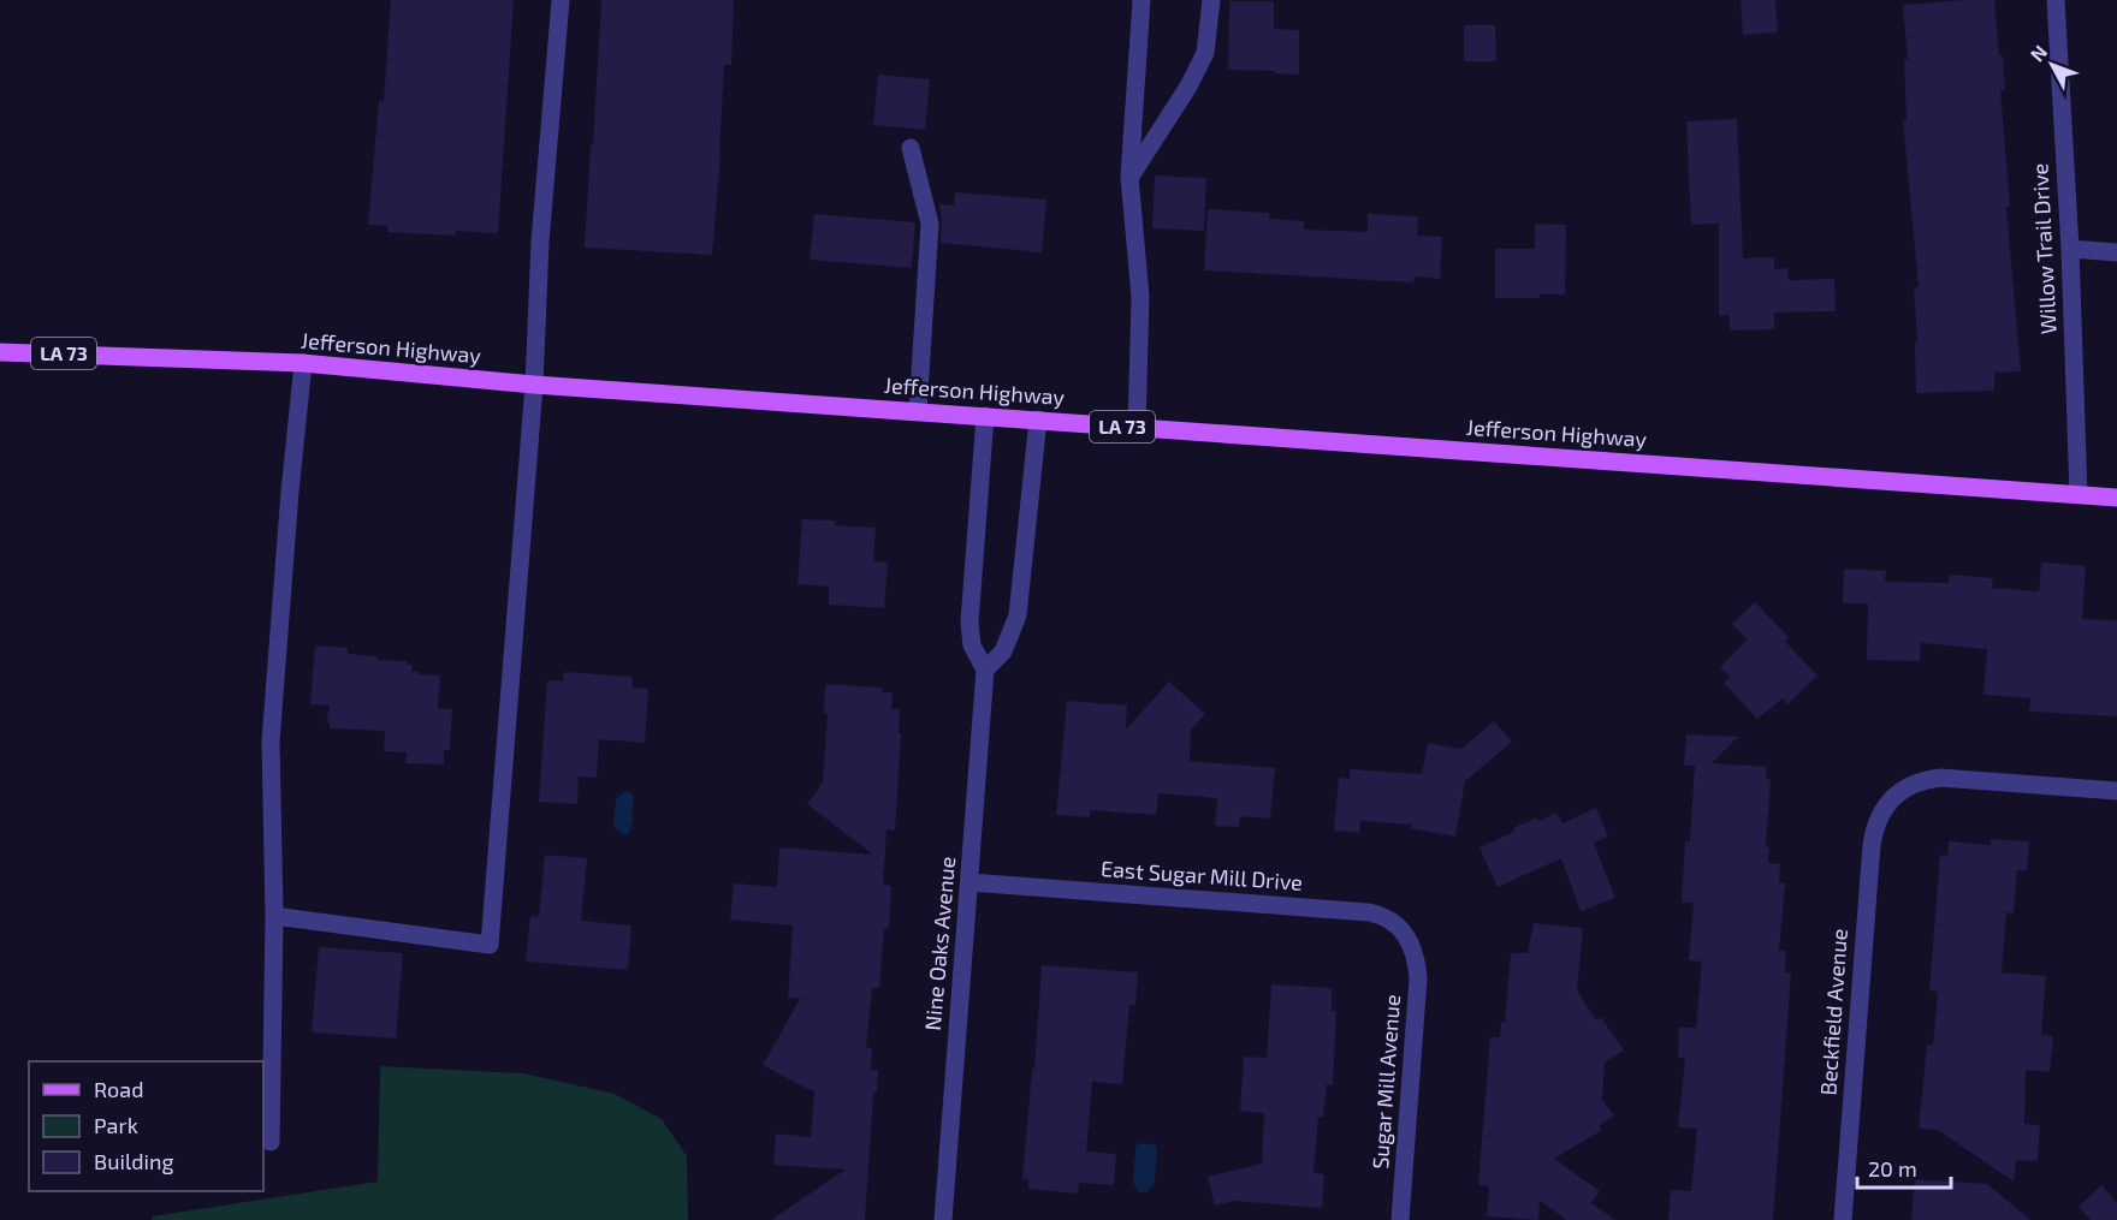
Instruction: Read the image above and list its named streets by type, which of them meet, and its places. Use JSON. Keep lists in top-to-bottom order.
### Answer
{
  "streets": {
    "main road": ["Jefferson Highway", "LA 73"],
    "street": [
      "Willow Trail Drive",
      "East Sugar Mill Drive",
      "Nine Oaks Avenue",
      "Beckfield Avenue",
      "Sugar Mill Avenue"
    ]
  },
  "crossings": [
    ["Willow Trail Drive", "Jefferson Highway"],
    ["Jefferson Highway", "Nine Oaks Avenue"],
    ["East Sugar Mill Drive", "Nine Oaks Avenue"],
    ["East Sugar Mill Drive", "Sugar Mill Avenue"]
  ],
  "legend": ["Road", "Park", "Building"],
  "scale_bar": "20 m",
  "north": "top left"
}
